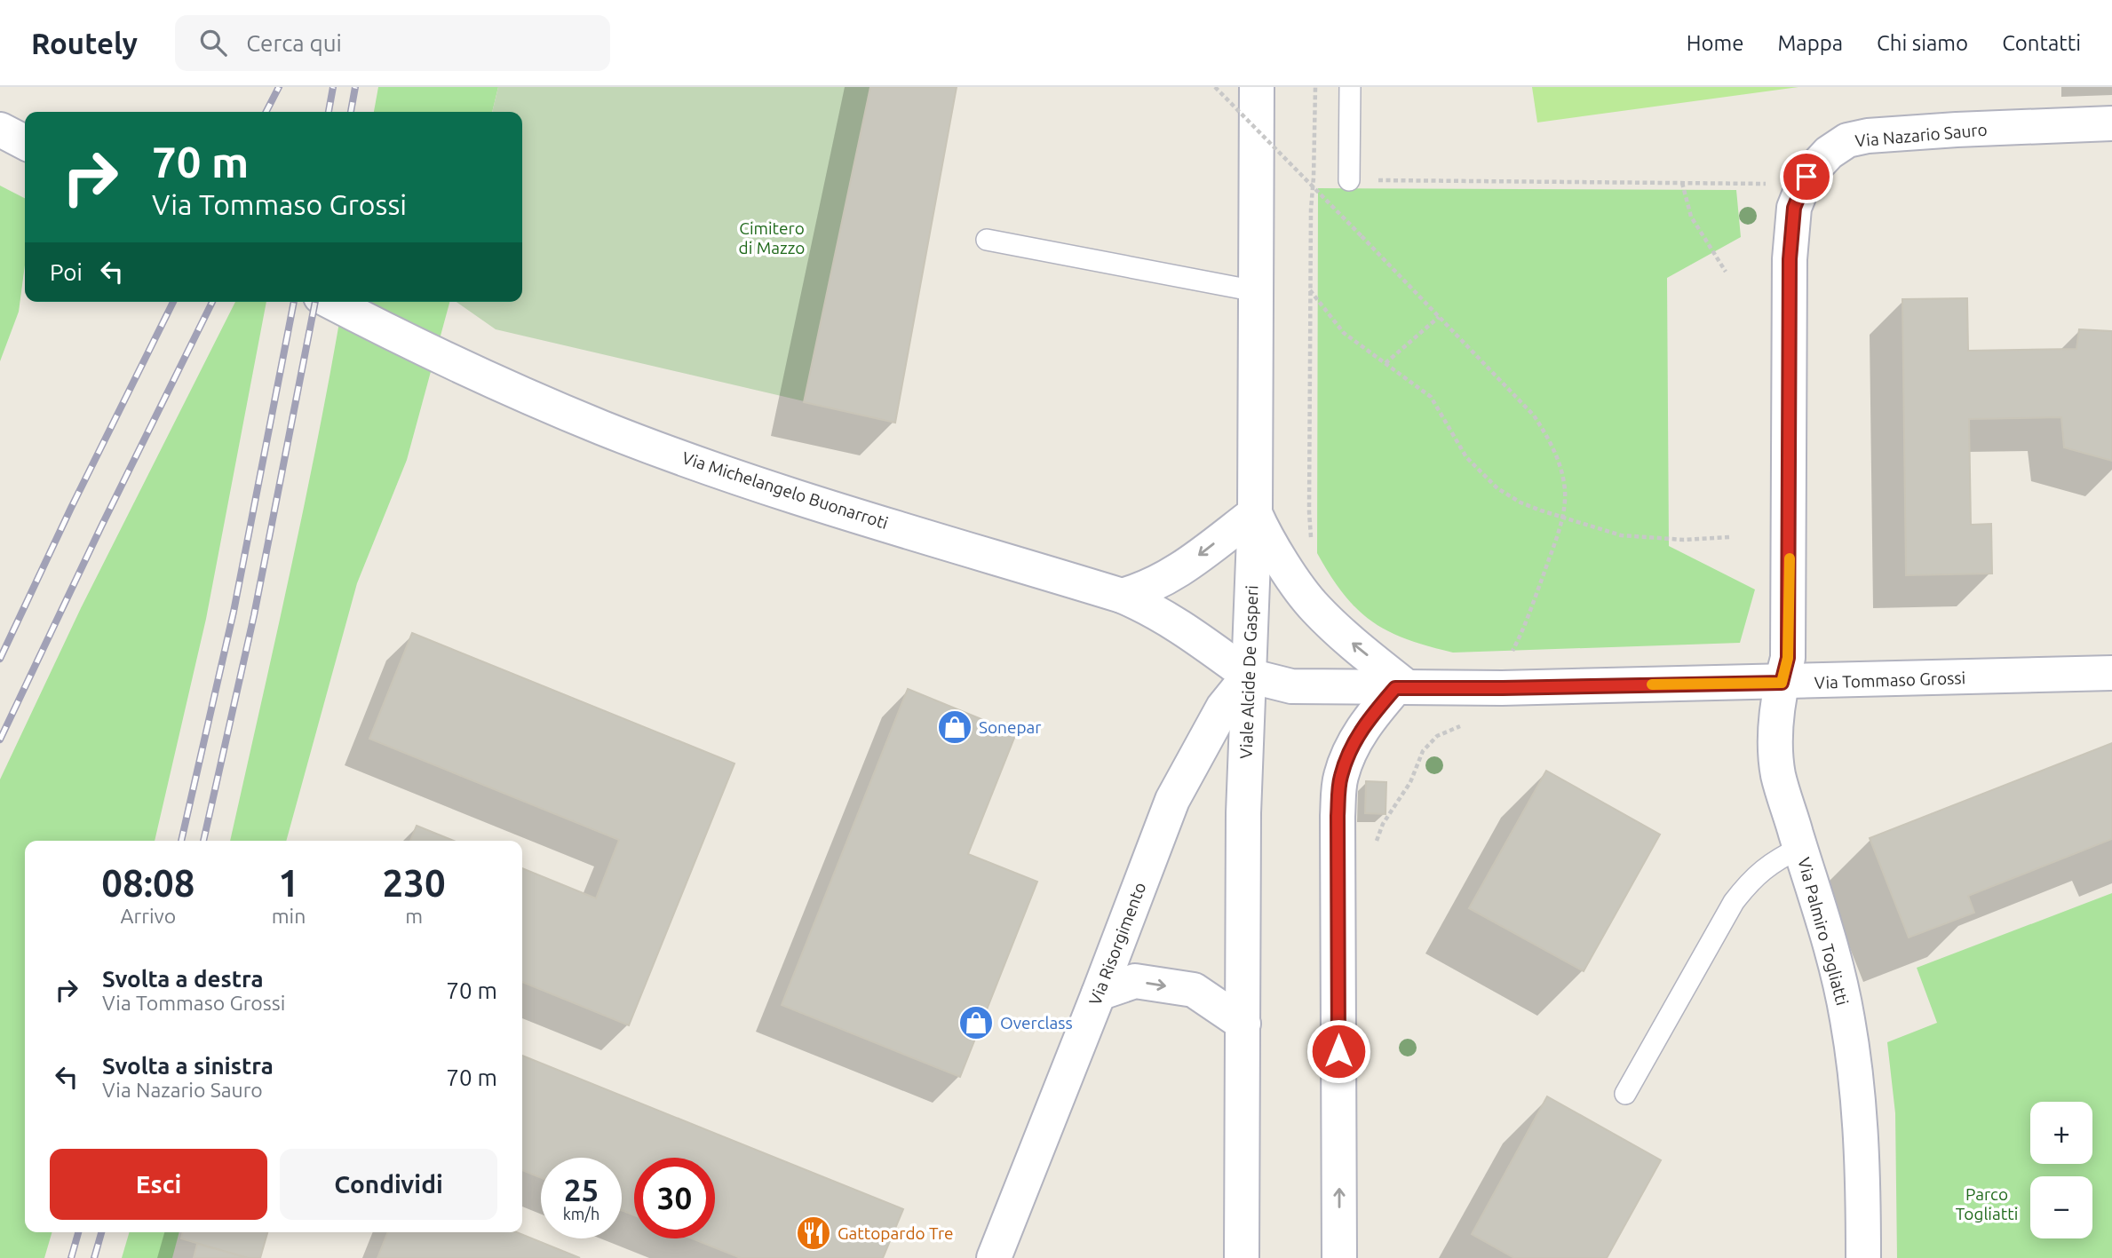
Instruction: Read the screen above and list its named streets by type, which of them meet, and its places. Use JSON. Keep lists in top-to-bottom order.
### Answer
{
  "streets": {
    "street": [
      "Via Nazario Sauro",
      "Via Michelangelo Buonarroti",
      "Viale Alcide De Gasperi",
      "Via Tommaso Grossi",
      "Via Palmiro Togliatti",
      "Via Risorgimento"
    ]
  },
  "crossings": [
    ["Via Nazario Sauro", "Via Tommaso Grossi"],
    ["Via Nazario Sauro", "Via Palmiro Togliatti"],
    ["Via Michelangelo Buonarroti", "Viale Alcide De Gasperi"],
    ["Via Michelangelo Buonarroti", "Via Tommaso Grossi"],
    ["Via Michelangelo Buonarroti", "Via Risorgimento"],
    ["Viale Alcide De Gasperi", "Via Tommaso Grossi"],
    ["Viale Alcide De Gasperi", "Via Risorgimento"],
    ["Via Tommaso Grossi", "Via Palmiro Togliatti"],
    ["Via Tommaso Grossi", "Via Risorgimento"]
  ],
  "parks": ["Cimitero di Mazzo", "Parco Togliatti"],
  "places": {
    "shop": ["Sonepar", "Overclass"],
    "restaurant": ["Gattopardo Tre"]
  },
  "page": {
    "header": "Routely",
    "search": "Cerca qui",
    "nav": [
      "Home",
      "Mappa",
      "Chi siamo",
      "Contatti"
    ],
    "turn": ["70 m", "Via Tommaso Grossi"],
    "then": "Poi",
    "eta": [
      "08:08",
      "Arrivo",
      "1",
      "min",
      "230",
      "m"
    ],
    "list": [
      {
        "name": "Svolta a destra",
        "note": "Via Tommaso Grossi",
        "value": "70 m"
      },
      {
        "name": "Svolta a sinistra",
        "note": "Via Nazario Sauro",
        "value": "70 m"
      }
    ],
    "map_buttons": ["+", "−"],
    "buttons": ["Esci", "Condividi"],
    "speed": "25 km/h",
    "limit": "30"
  }
}
